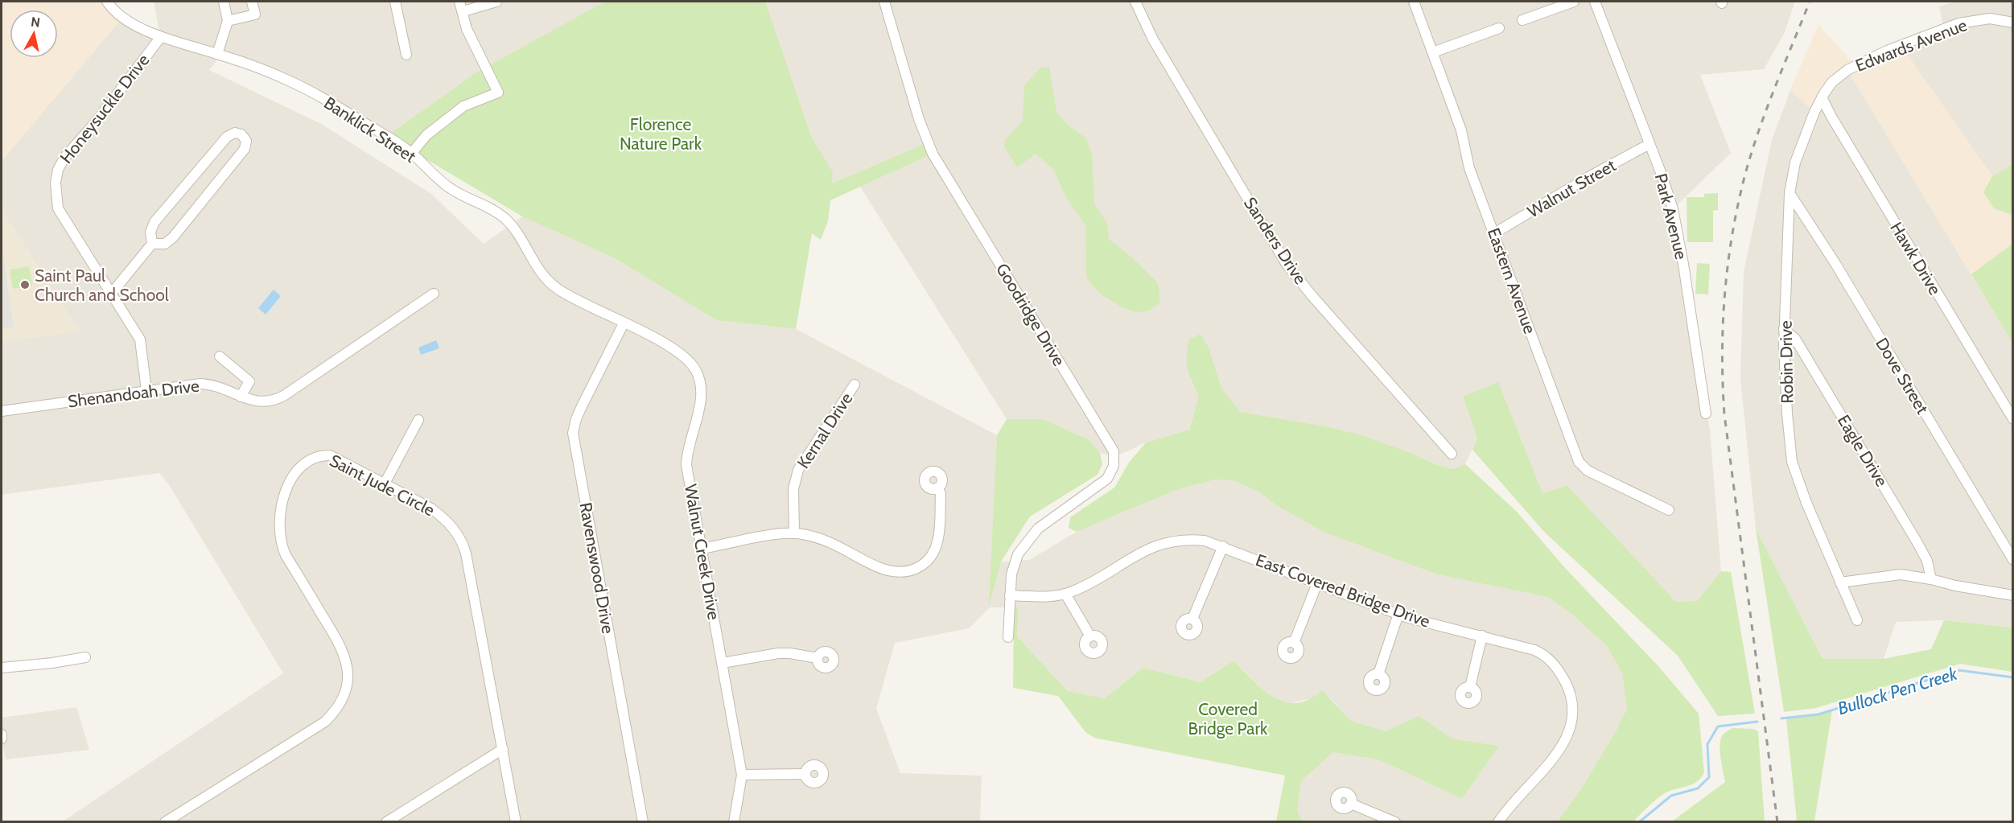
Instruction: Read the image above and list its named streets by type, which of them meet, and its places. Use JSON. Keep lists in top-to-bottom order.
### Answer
{
  "streets": {
    "street": [
      "Edwards Avenue",
      "Honeysuckle Drive",
      "Banklick Street",
      "Walnut Street",
      "Park Avenue",
      "Sanders Drive",
      "Hawk Drive",
      "Eastern Avenue",
      "Goodridge Drive",
      "Robin Drive",
      "Dove Street",
      "Shenandoah Drive",
      "Kernal Drive",
      "Eagle Drive",
      "Saint Jude Circle",
      "Walnut Creek Drive",
      "Ravenswood Drive",
      "East Covered Bridge Drive"
    ]
  },
  "crossings": [
    ["Edwards Avenue", "Hawk Drive"],
    ["Edwards Avenue", "Robin Drive"],
    ["Honeysuckle Drive", "Banklick Street"],
    ["Honeysuckle Drive", "Shenandoah Drive"],
    ["Banklick Street", "Walnut Creek Drive"],
    ["Banklick Street", "Ravenswood Drive"],
    ["Walnut Street", "Park Avenue"],
    ["Walnut Street", "Eastern Avenue"],
    ["Hawk Drive", "Robin Drive"],
    ["Goodridge Drive", "East Covered Bridge Drive"],
    ["Robin Drive", "Dove Street"],
    ["Robin Drive", "Eagle Drive"],
    ["Walnut Creek Drive", "Ravenswood Drive"]
  ],
  "water": ["Bullock Pen Creek"],
  "parks": ["Florence Nature Park", "Covered Bridge Park"],
  "places": ["Saint Paul Church and School"],
  "north": "top"
}
